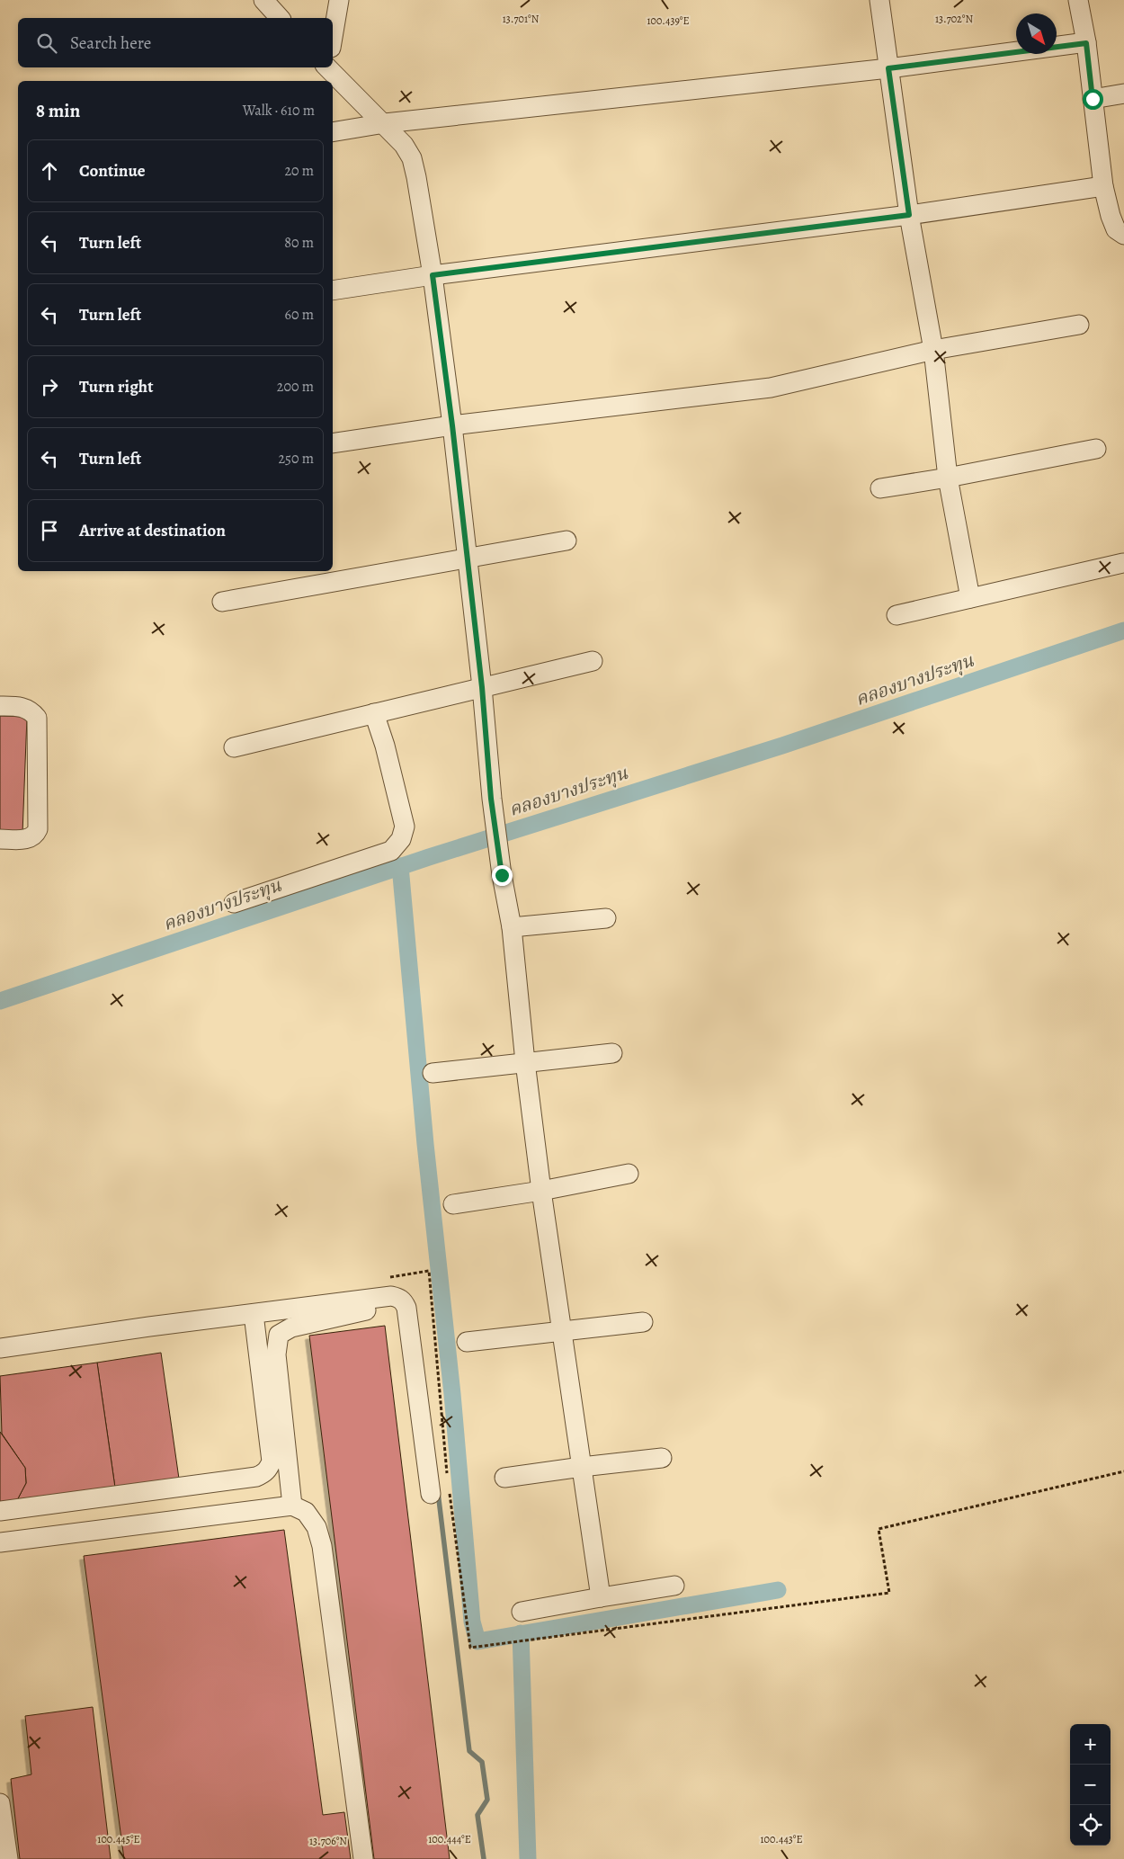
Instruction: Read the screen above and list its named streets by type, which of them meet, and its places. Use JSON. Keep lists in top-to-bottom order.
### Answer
{
  "water": ["คลองบางประทุน"],
  "north": "bottom right",
  "page": {
    "search": "Search here",
    "heading": ["8 min", "Walk · 610 m"],
    "list": [
      ["Continue", "20 m"],
      ["Turn left", "80 m"],
      ["Turn left", "60 m"],
      ["Turn right", "200 m"],
      ["Turn left", "250 m"],
      "Arrive at destination"
    ],
    "map_buttons": ["+", "−"]
  },
  "coordinates": [
    "13.701°N",
    "13.702°N",
    "100.439°E",
    "100.445°E",
    "100.444°E",
    "100.443°E",
    "13.706°N"
  ]
}
